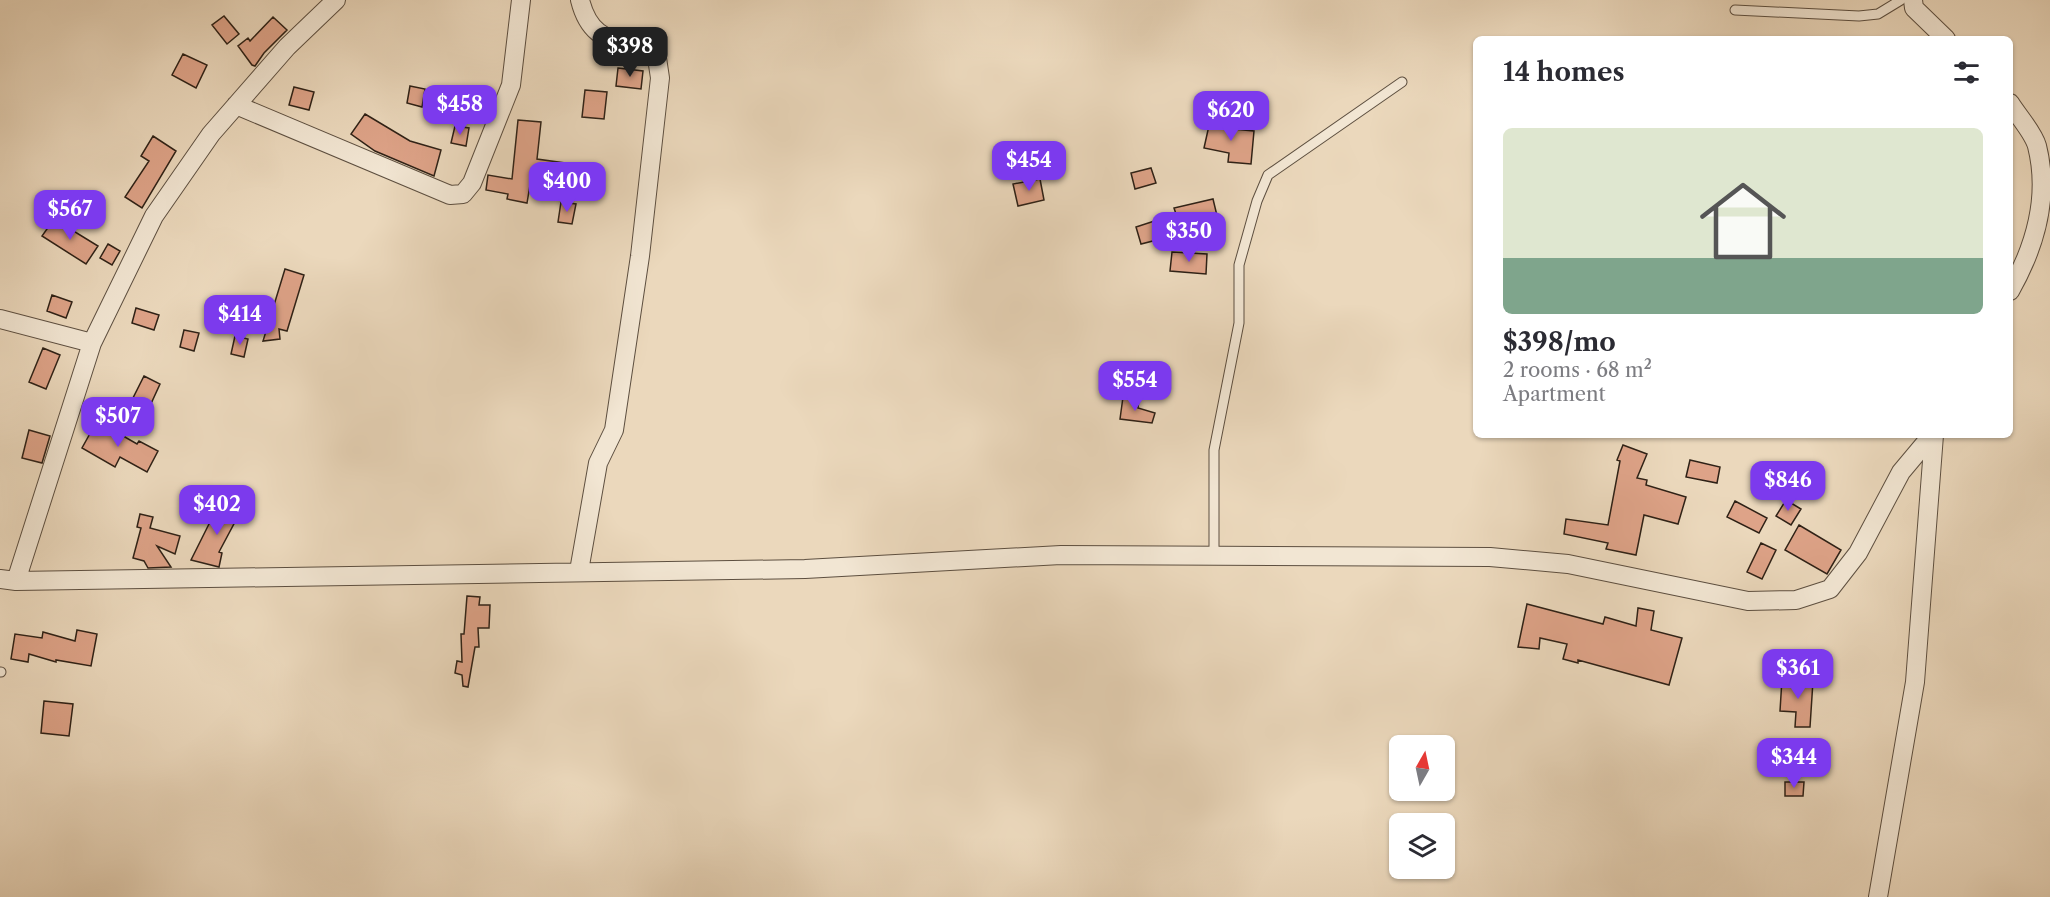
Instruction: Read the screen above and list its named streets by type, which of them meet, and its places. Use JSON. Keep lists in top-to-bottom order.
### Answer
{
  "north": "top",
  "page": {
    "price": [
      "$398",
      "$458",
      "$620",
      "$454",
      "$400",
      "$567",
      "$350",
      "$414",
      "$554",
      "$507",
      "$846",
      "$402",
      "$361",
      "$344"
    ],
    "heading": "14 homes",
    "list": [
      {
        "name": "$398/mo",
        "note": "2 rooms · 68 m² · Apartment"
      }
    ]
  }
}
